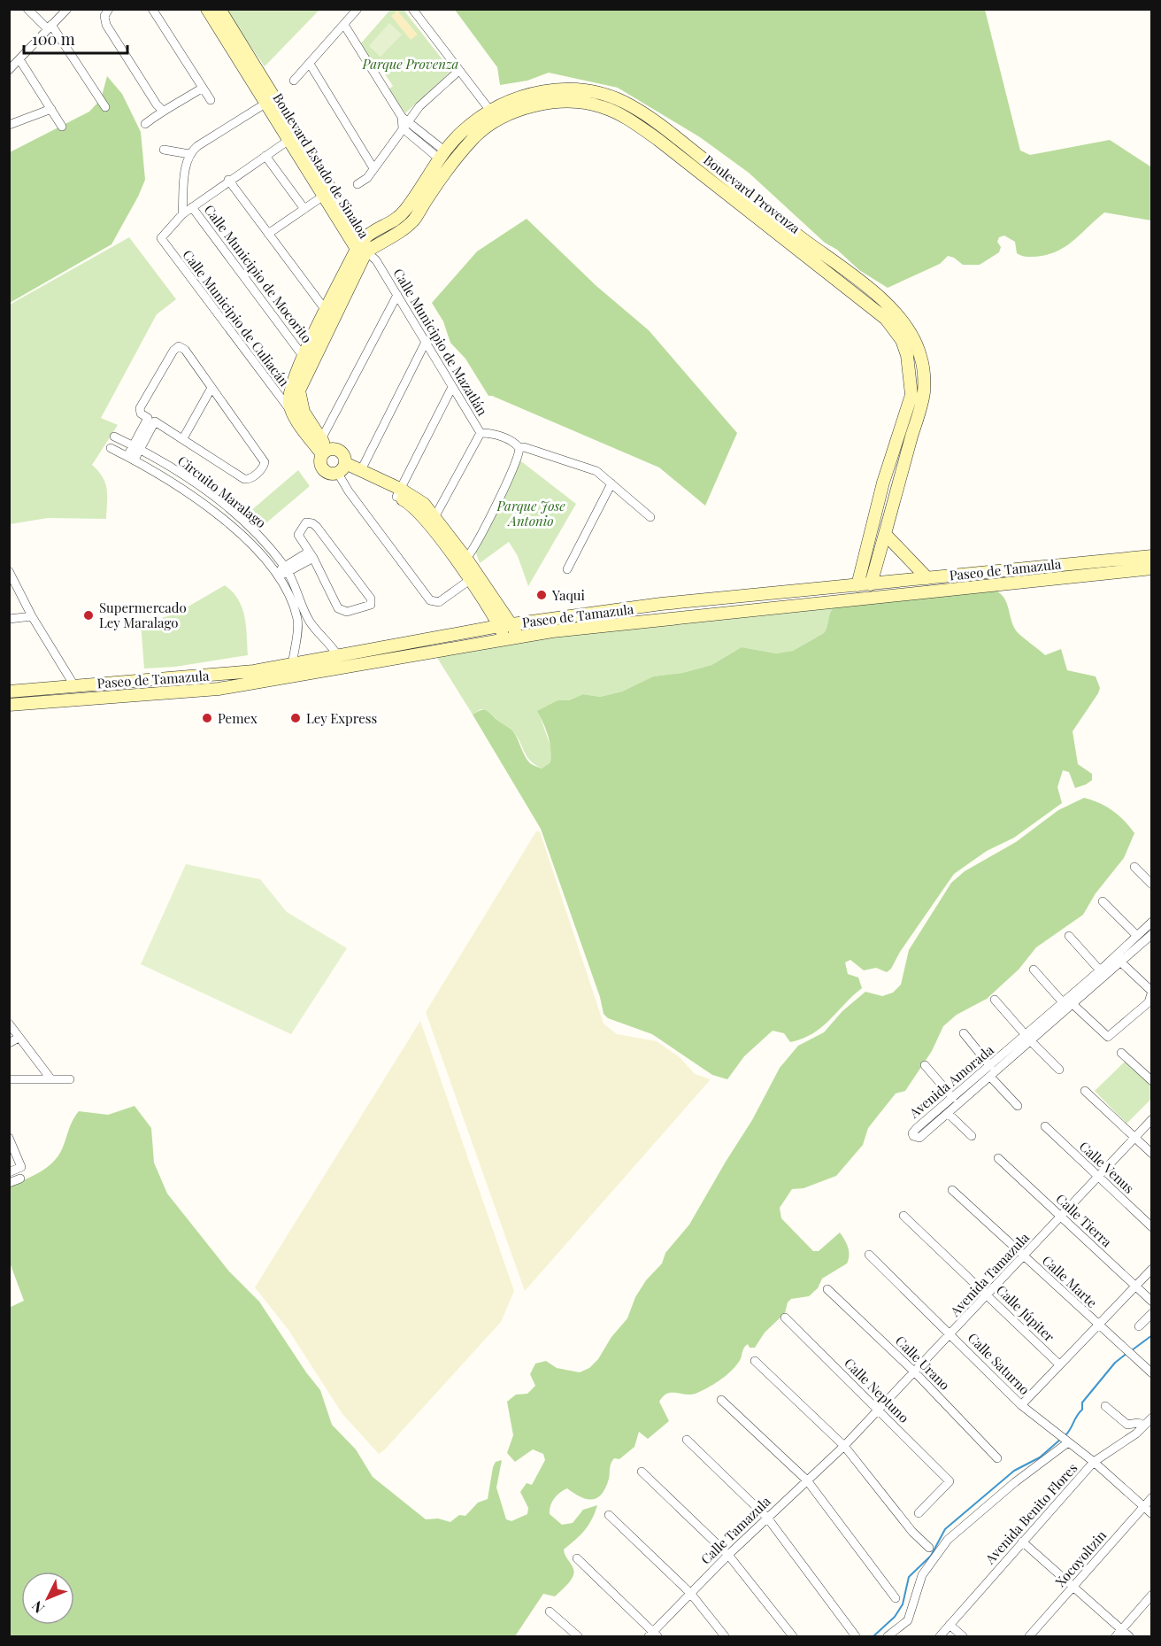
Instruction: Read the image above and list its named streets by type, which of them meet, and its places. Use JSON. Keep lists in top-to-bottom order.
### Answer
{
  "streets": {
    "street": [
      "Boulevard Estado de Sinaloa",
      "Boulevard Provenza",
      "Calle Municipio de Mocorito",
      "Calle Municipio de Culiacán",
      "Calle Municipio de Mazatlán",
      "Circuito Maralago",
      "Paseo de Tamazula",
      "Avenida Amorada",
      "Calle Venus",
      "Calle Tierra",
      "Avenida Tamazula",
      "Calle Marte",
      "Calle Júpiter",
      "Calle Urano",
      "Calle Saturno",
      "Calle Neptuno",
      "Avenida Benito Flores",
      "Calle Tamazula",
      "Xocoyoltzin"
    ]
  },
  "crossings": [
    ["Boulevard Estado de Sinaloa", "Boulevard Provenza"],
    ["Boulevard Estado de Sinaloa", "Calle Municipio de Mocorito"],
    ["Boulevard Estado de Sinaloa", "Calle Municipio de Culiacán"],
    ["Boulevard Estado de Sinaloa", "Calle Municipio de Mazatlán"],
    ["Boulevard Estado de Sinaloa", "Paseo de Tamazula"],
    ["Boulevard Provenza", "Calle Municipio de Mazatlán"],
    ["Boulevard Provenza", "Paseo de Tamazula"],
    ["Circuito Maralago", "Paseo de Tamazula"],
    ["Calle Venus", "Avenida Tamazula"],
    ["Calle Tierra", "Avenida Tamazula"],
    ["Avenida Tamazula", "Calle Marte"],
    ["Avenida Tamazula", "Calle Júpiter"],
    ["Avenida Tamazula", "Calle Urano"],
    ["Avenida Tamazula", "Calle Saturno"],
    ["Avenida Tamazula", "Calle Neptuno"],
    ["Avenida Tamazula", "Calle Tamazula"],
    ["Calle Saturno", "Avenida Benito Flores"],
    ["Calle Saturno", "Xocoyoltzin"]
  ],
  "parks": ["Parque Provenza", "Parque Jose Antonio"],
  "places": [
    "Yaqui",
    "Supermercado Ley Maralago",
    "Pemex",
    "Ley Express"
  ],
  "scale_bar": "100 m",
  "north": "bottom left"
}
